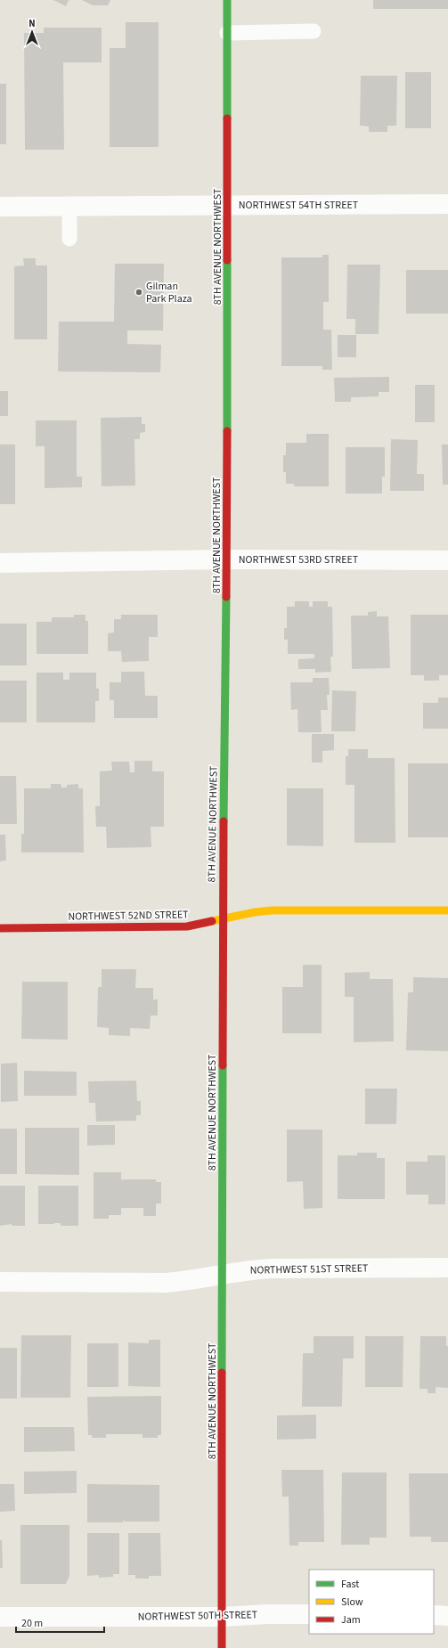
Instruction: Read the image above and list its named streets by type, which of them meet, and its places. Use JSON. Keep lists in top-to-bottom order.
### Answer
{
  "streets": {
    "main road": ["8TH AVENUE NORTHWEST", "NORTHWEST 52ND STREET"],
    "street": [
      "NORTHWEST 54TH STREET",
      "NORTHWEST 53RD STREET",
      "NORTHWEST 51ST STREET",
      "NORTHWEST 50TH STREET"
    ]
  },
  "crossings": [
    ["NORTHWEST 54TH STREET", "8TH AVENUE NORTHWEST"],
    ["8TH AVENUE NORTHWEST", "NORTHWEST 53RD STREET"],
    ["8TH AVENUE NORTHWEST", "NORTHWEST 52ND STREET"],
    ["8TH AVENUE NORTHWEST", "NORTHWEST 51ST STREET"],
    ["8TH AVENUE NORTHWEST", "NORTHWEST 50TH STREET"]
  ],
  "places": ["Gilman Park Plaza"],
  "legend": ["Fast", "Slow", "Jam"],
  "scale_bar": "20 m",
  "north": "top"
}
